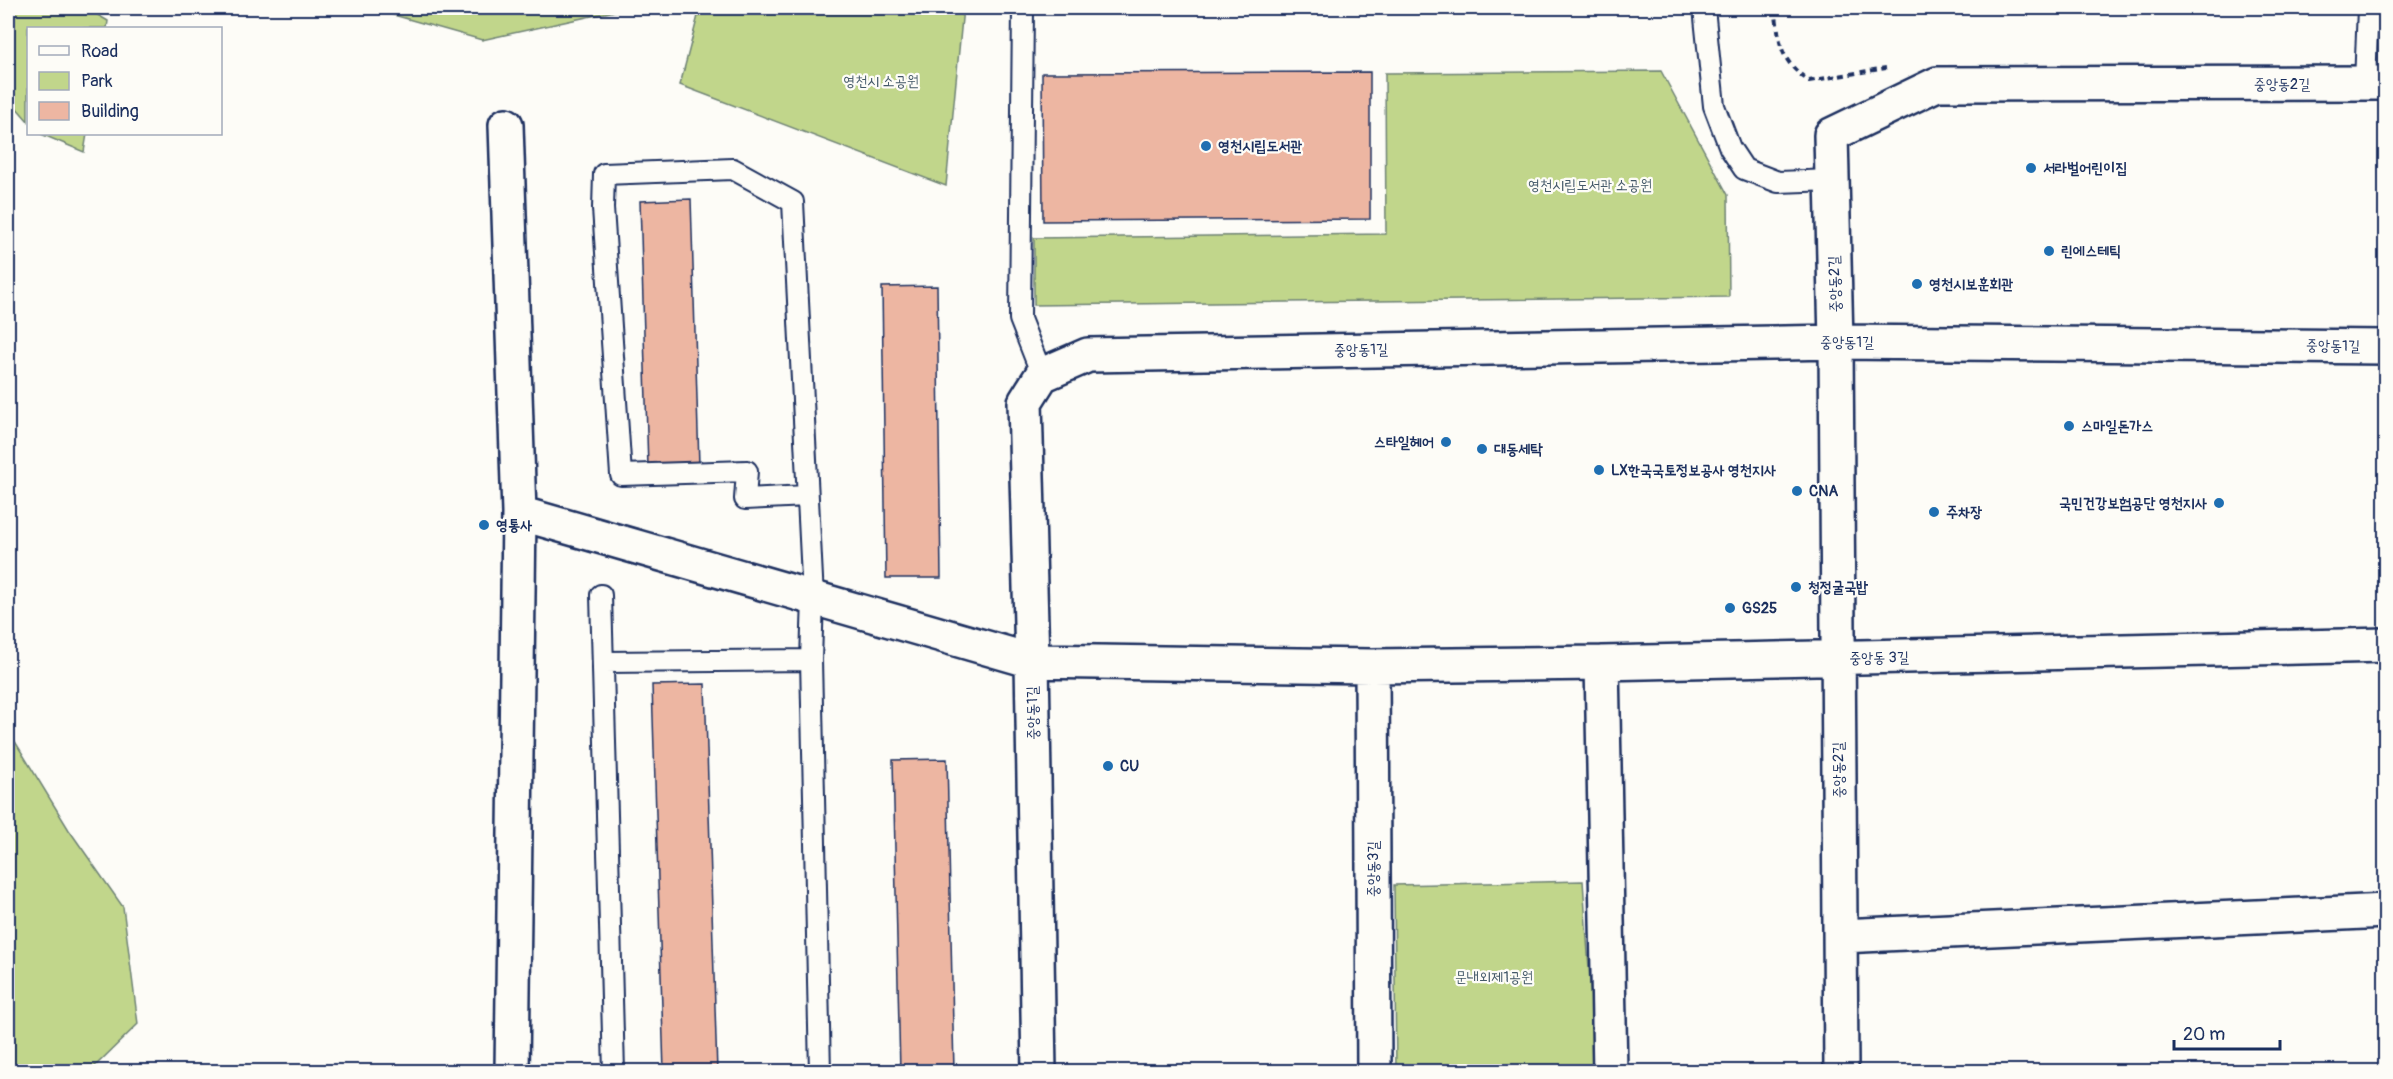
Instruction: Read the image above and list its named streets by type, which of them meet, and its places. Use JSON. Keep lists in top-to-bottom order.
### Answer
{
  "streets": {
    "street": [
      "중앙동2길",
      "중앙동1길",
      "중앙동 3길",
      "중앙동3길"
    ]
  },
  "crossings": [
    ["중앙동2길", "중앙동1길"],
    ["중앙동2길", "중앙동 3길"],
    ["중앙동1길", "중앙동 3길"],
    ["중앙동 3길", "중앙동3길"]
  ],
  "parks": ["영천시 소공원", "영천시립도서관 소공원", "문내외제1공원"],
  "places": [
    "영천시립도서관",
    "서라벌어린이집",
    "린에스테틱",
    "영천시보훈회관",
    "스마일돈가스",
    "스타일헤어",
    "대동세탁",
    "LX한국국토정보공사 영천지사",
    "CNA",
    "국민건강보험공단 영천지사",
    "주차장",
    "영통사",
    "청정굴국밥",
    "GS25",
    "CU"
  ],
  "legend": ["Road", "Park", "Building"],
  "scale_bar": "20 m"
}
